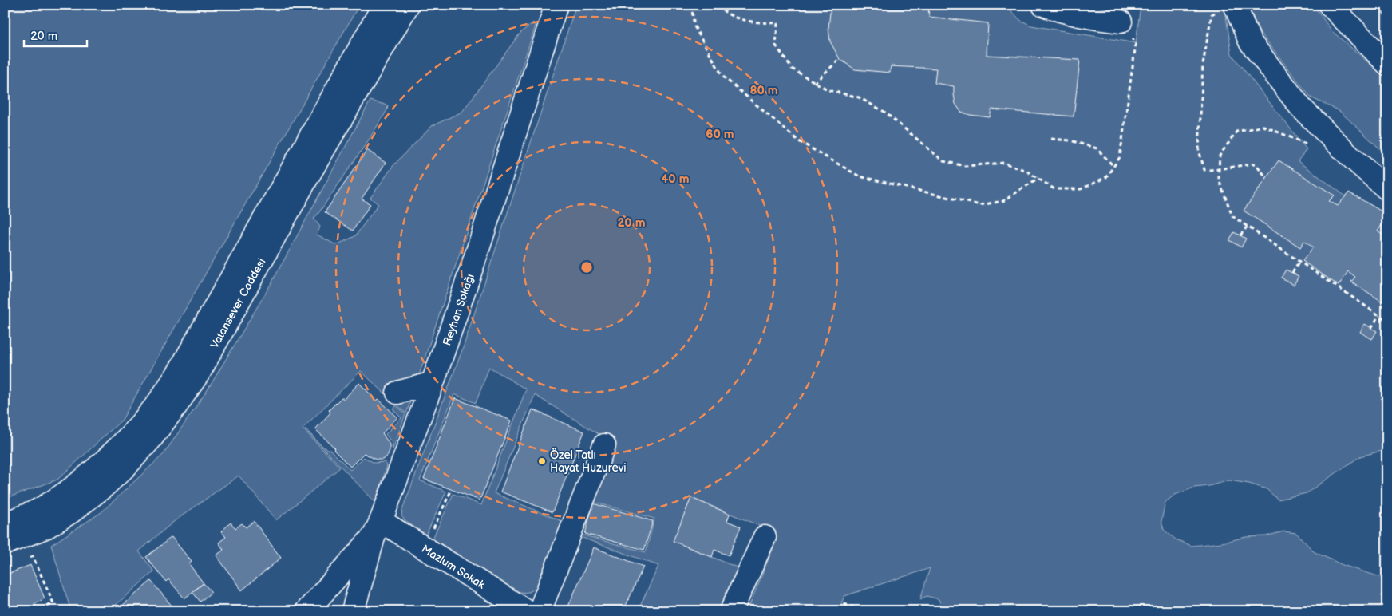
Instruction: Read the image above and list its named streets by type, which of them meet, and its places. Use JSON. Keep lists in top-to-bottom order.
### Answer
{
  "streets": {
    "main road": ["Vatansever Caddesi", "Reyhan Sokağı", "Mazlum Sokak"]
  },
  "crossings": [
    ["Reyhan Sokağı", "Mazlum Sokak"]
  ],
  "places": ["Özel Tatlı Hayat Huzurevi"],
  "scale_bar": "20 m",
  "rings": [
    "80 m",
    "60 m",
    "40 m",
    "20 m"
  ]
}
